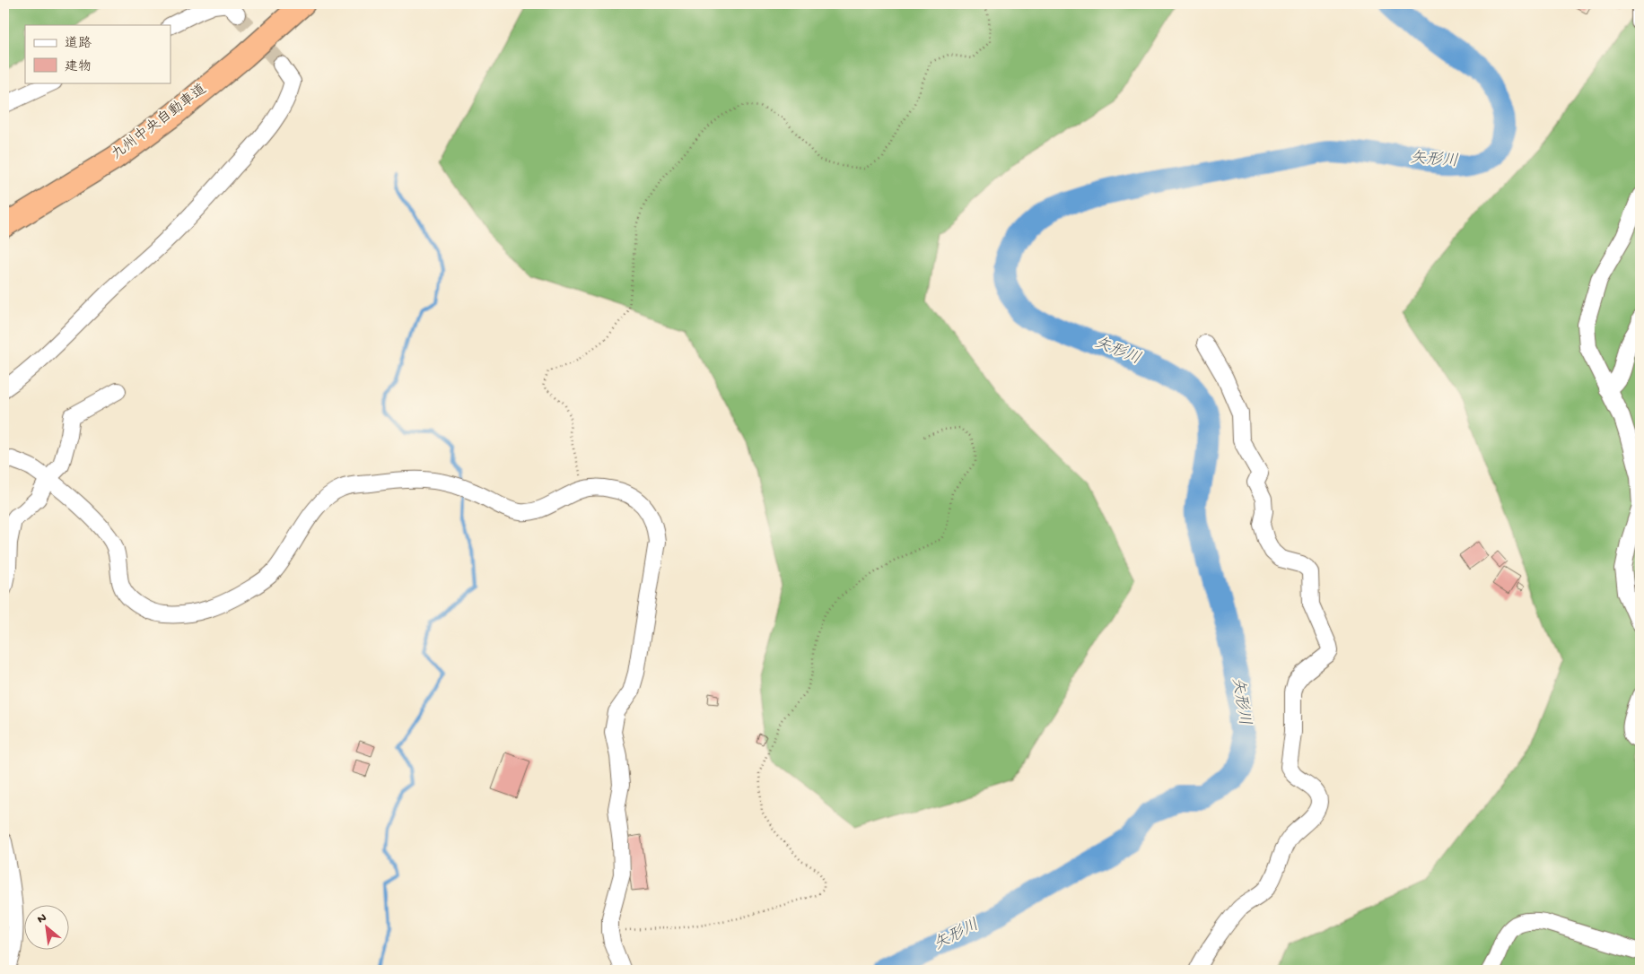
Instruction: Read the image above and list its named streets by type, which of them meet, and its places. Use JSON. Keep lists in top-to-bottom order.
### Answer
{
  "streets": {
    "highway": ["九州中央自動車道"]
  },
  "water": ["矢形川"],
  "legend": ["道路", "建物"],
  "north": "top left"
}
